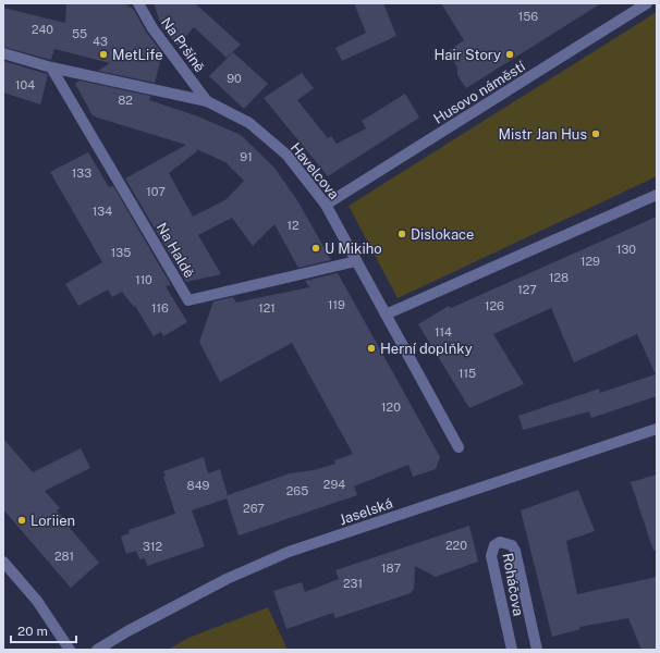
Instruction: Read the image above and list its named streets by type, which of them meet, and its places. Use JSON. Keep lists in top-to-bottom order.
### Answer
{
  "streets": {
    "street": [
      "Na Pršíně",
      "Husovo náměstí",
      "Havelcova",
      "Na Haldě",
      "Jaselská",
      "Roháčova"
    ]
  },
  "crossings": [
    ["Na Pršíně", "Havelcova"],
    ["Husovo náměstí", "Havelcova"],
    ["Havelcova", "Na Haldě"]
  ],
  "places": [
    "MetLife",
    "Hair Story",
    "Mistr Jan Hus",
    "Dislokace",
    "U Mikiho",
    "Herní doplňky",
    "Loriien"
  ],
  "house_numbers": [
    "156",
    "240",
    "55",
    "43",
    "90",
    "104",
    "82",
    "91",
    "133",
    "107",
    "134",
    "12",
    "130",
    "135",
    "129",
    "128",
    "110",
    "127",
    "119",
    "126",
    "116",
    "121",
    "114",
    "115",
    "120",
    "294",
    "849",
    "265",
    "267",
    "220",
    "312",
    "281",
    "187",
    "231"
  ],
  "scale_bar": "20 m"
}
